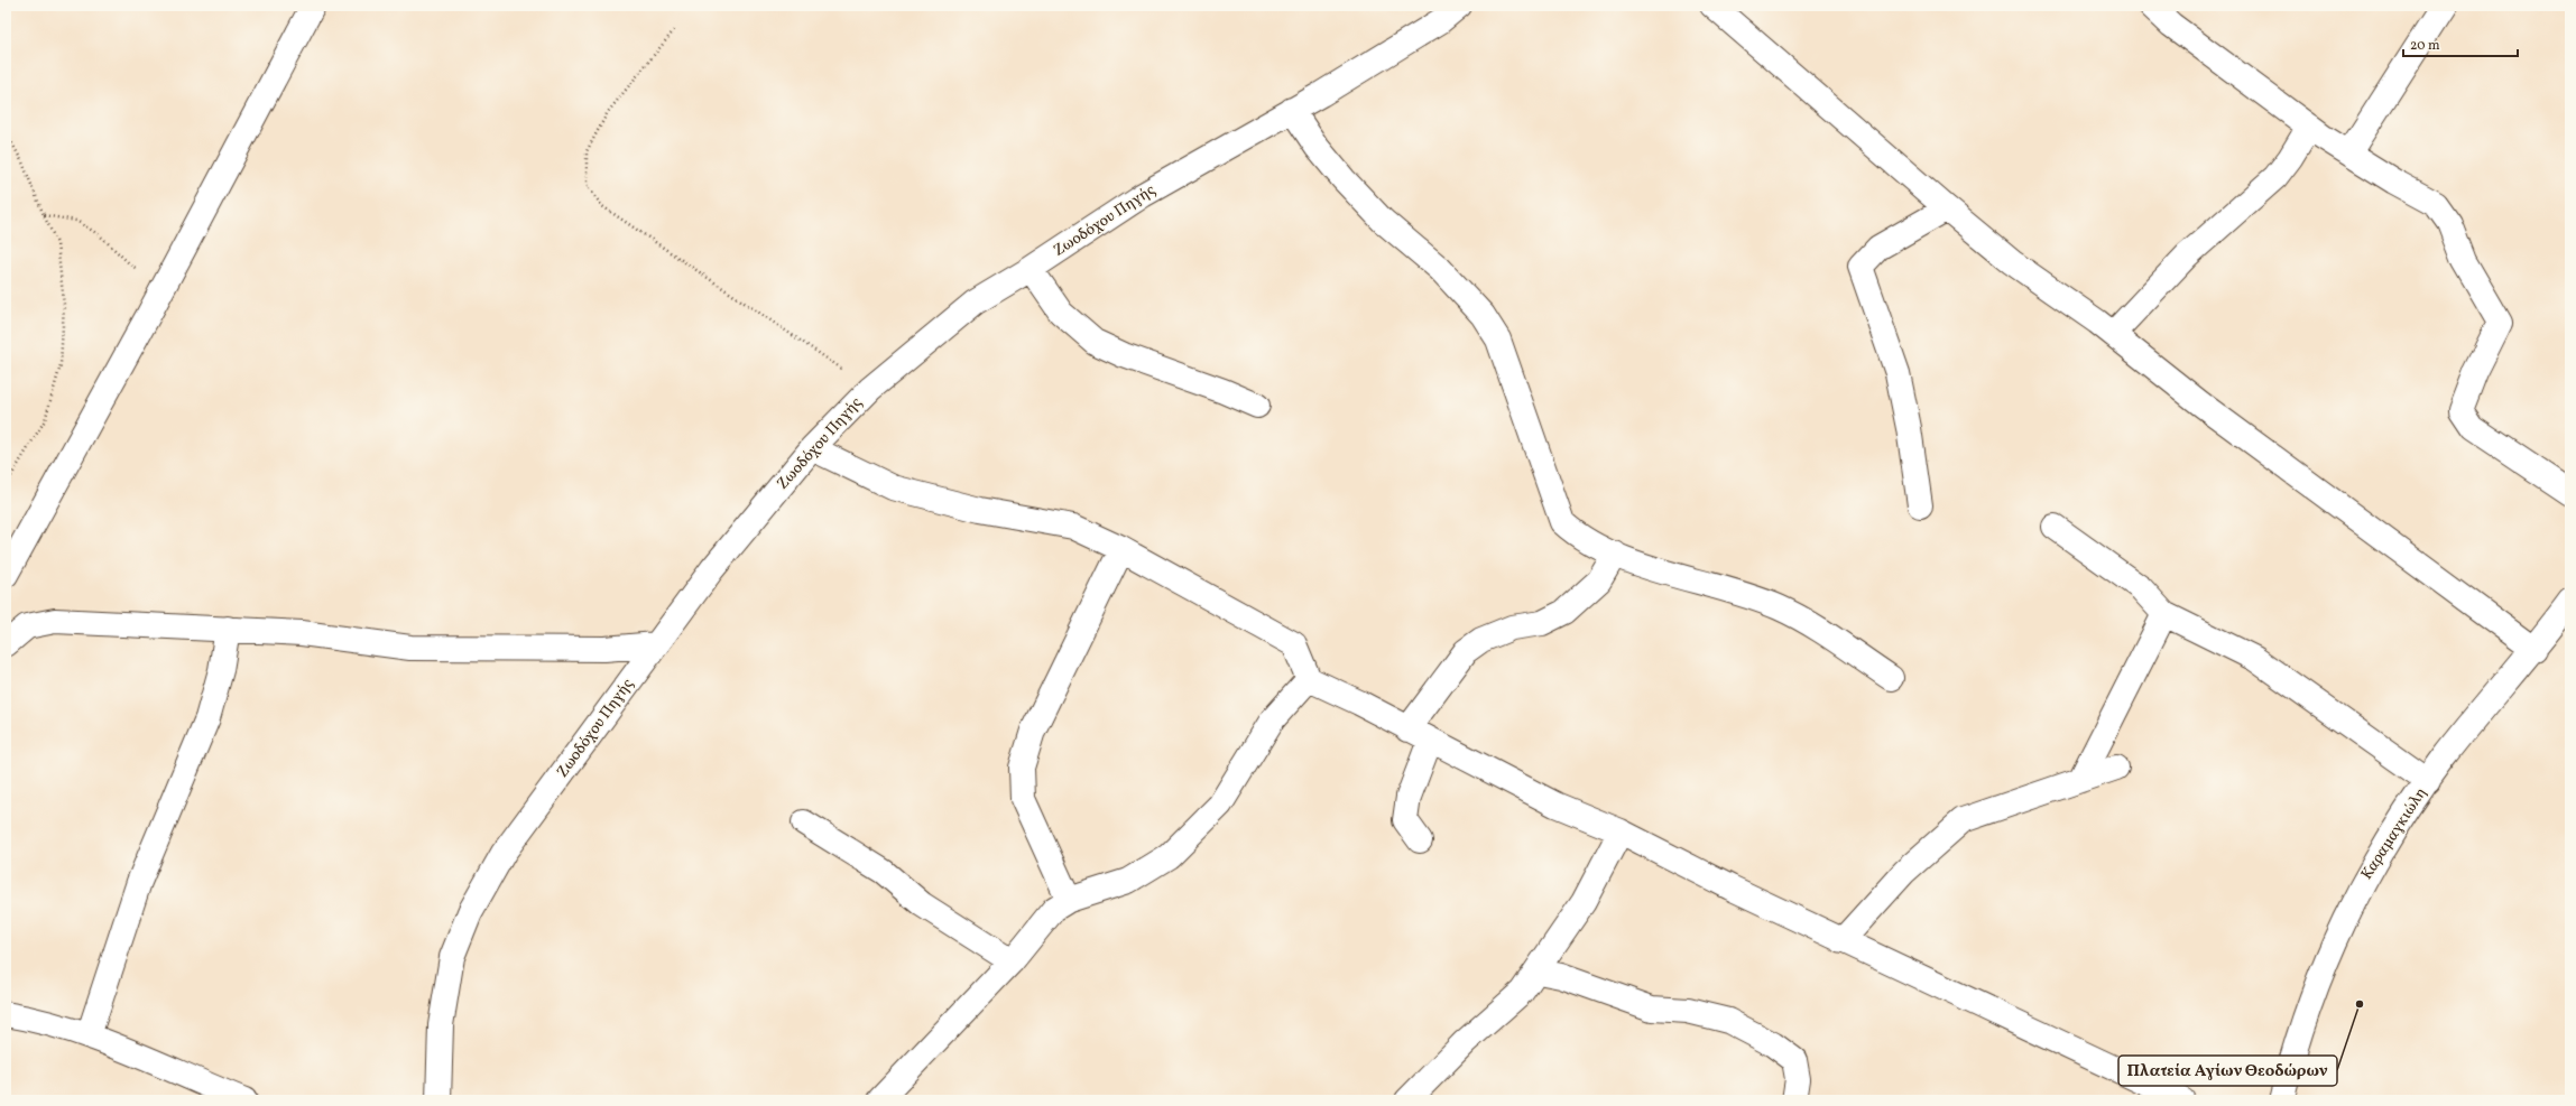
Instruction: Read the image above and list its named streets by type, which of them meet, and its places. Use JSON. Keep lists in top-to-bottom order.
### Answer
{
  "streets": {
    "street": ["Ζωοδόχου Πηγής", "Καραμαγκιώλη"]
  },
  "places": ["Πλατεία Αγίων Θεοδώρων"],
  "scale_bar": "20 m"
}
